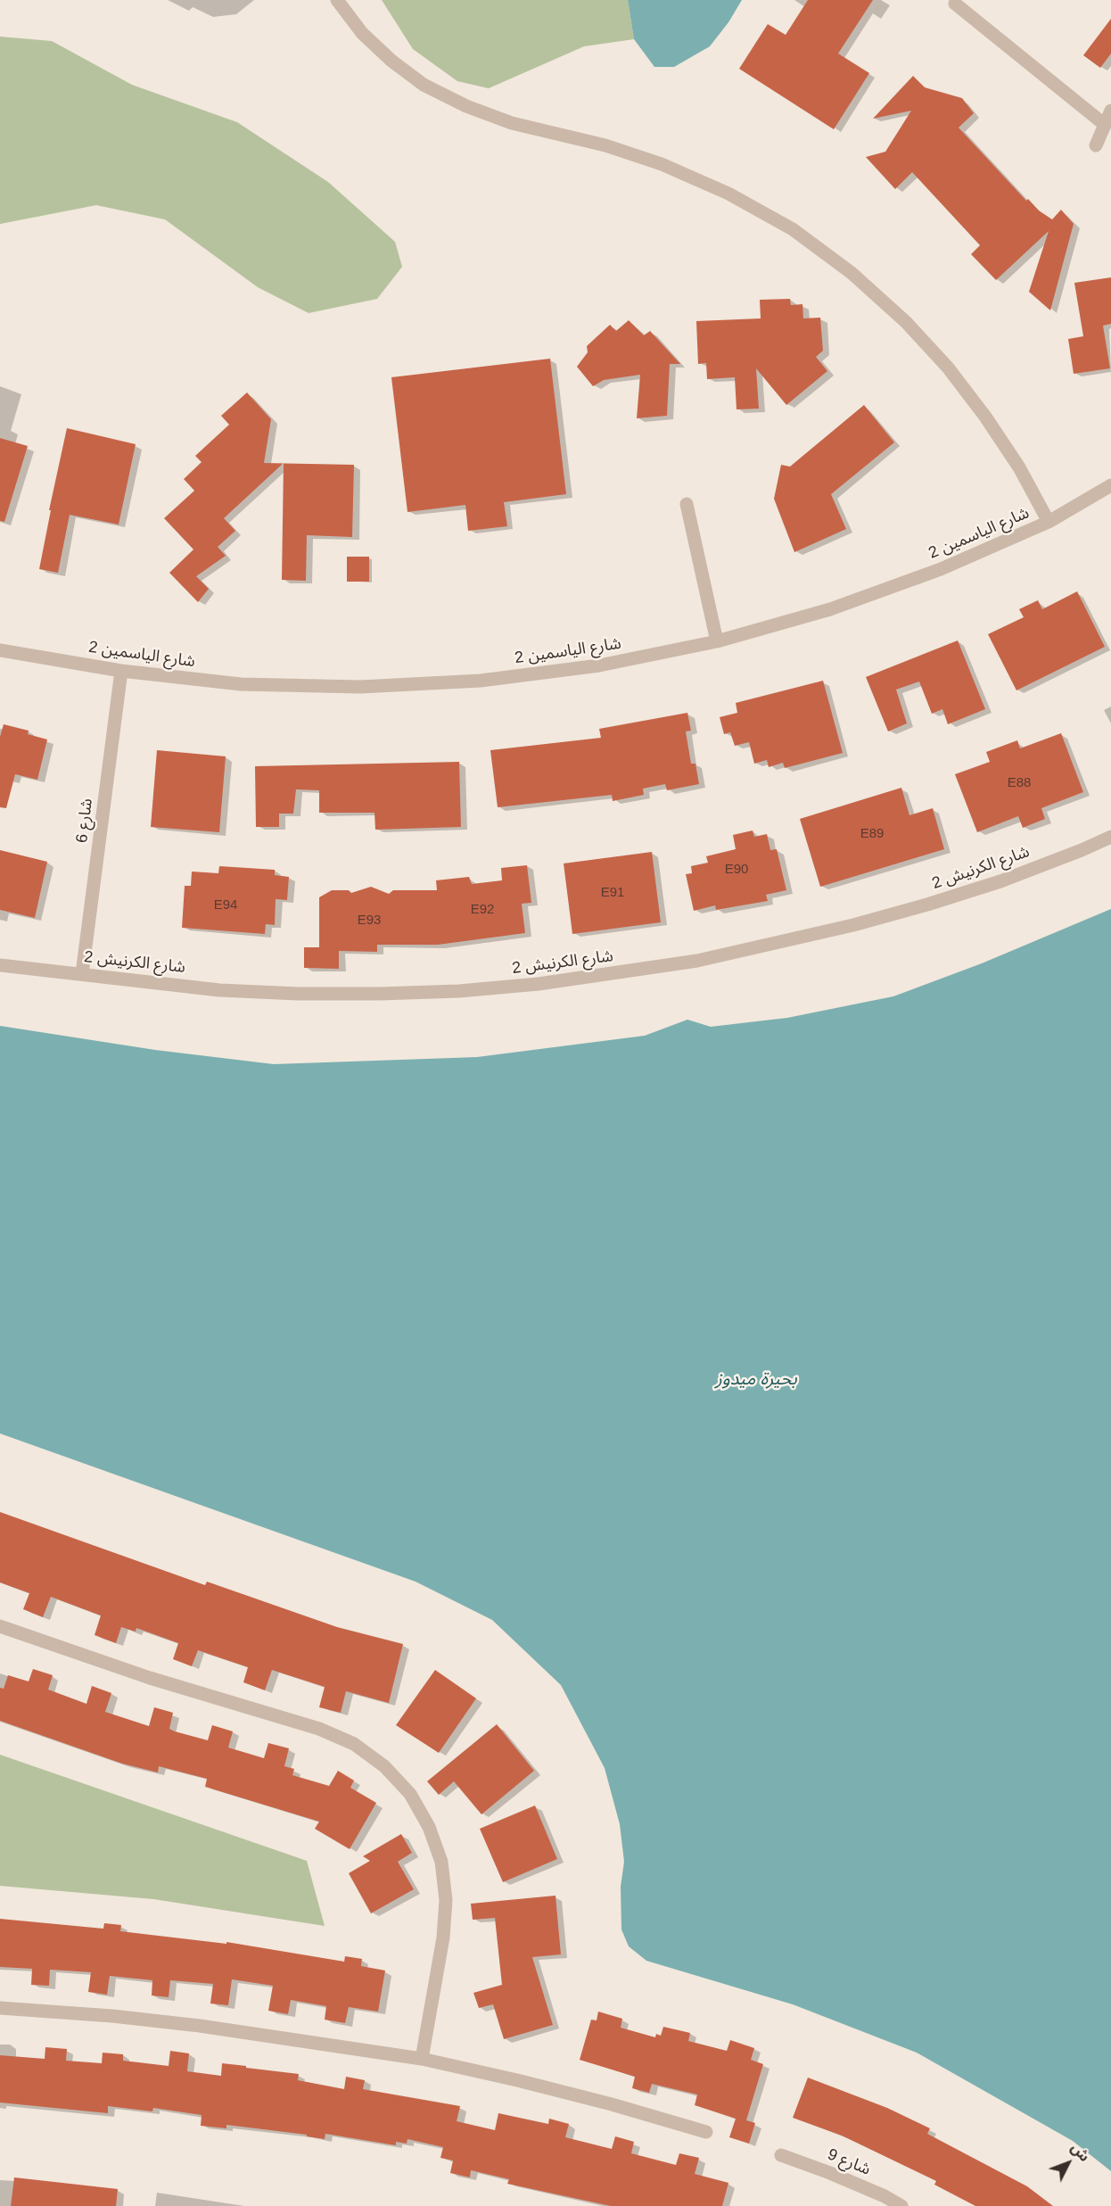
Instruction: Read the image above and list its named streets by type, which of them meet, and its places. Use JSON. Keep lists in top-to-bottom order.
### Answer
{
  "streets": {
    "street": [
      "شارع الياسمين 2",
      "شارع 6",
      "شارع الكرنيش 2",
      "شارع 9"
    ]
  },
  "crossings": [
    ["شارع الياسمين 2", "شارع 6"],
    ["شارع 6", "شارع الكرنيش 2"]
  ],
  "water": ["بحيرة ميدوز"],
  "house_numbers": [
    "E88",
    "E89",
    "E90",
    "E91",
    "E94",
    "E92",
    "E93"
  ],
  "north": "top right"
}
